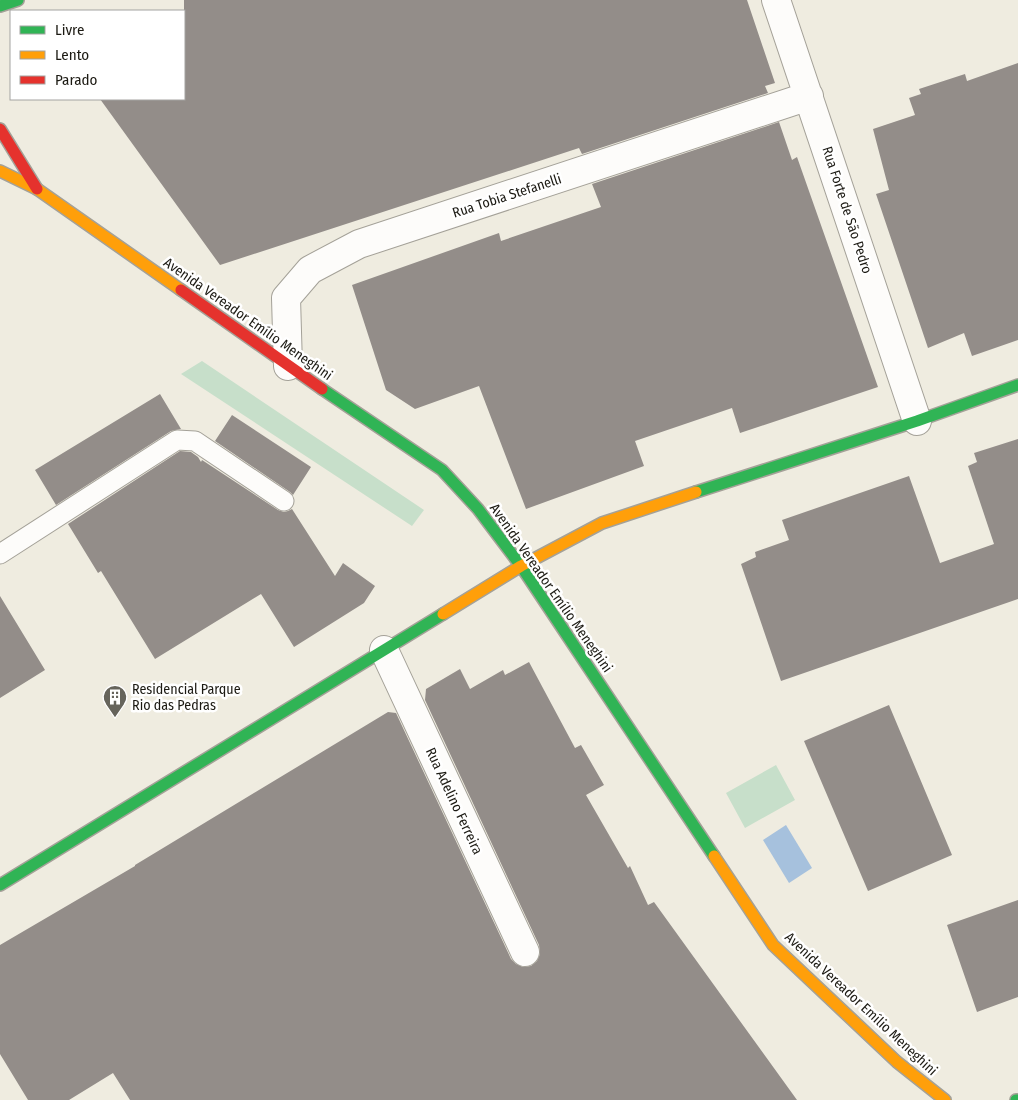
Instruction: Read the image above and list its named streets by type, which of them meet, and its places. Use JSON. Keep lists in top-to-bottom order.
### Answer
{
  "streets": {
    "main road": ["Avenida Vereador Emílio Meneghini"],
    "street": ["Rua Tobia Stefanelli", "Rua Forte de São Pedro", "Rua Adelino Ferreira"]
  },
  "crossings": [
    ["Rua Tobia Stefanelli", "Rua Forte de São Pedro"],
    ["Rua Tobia Stefanelli", "Avenida Vereador Emílio Meneghini"]
  ],
  "places": {
    "building": ["Residencial Parque Rio das Pedras"]
  },
  "legend": ["Livre", "Lento", "Parado"]
}
